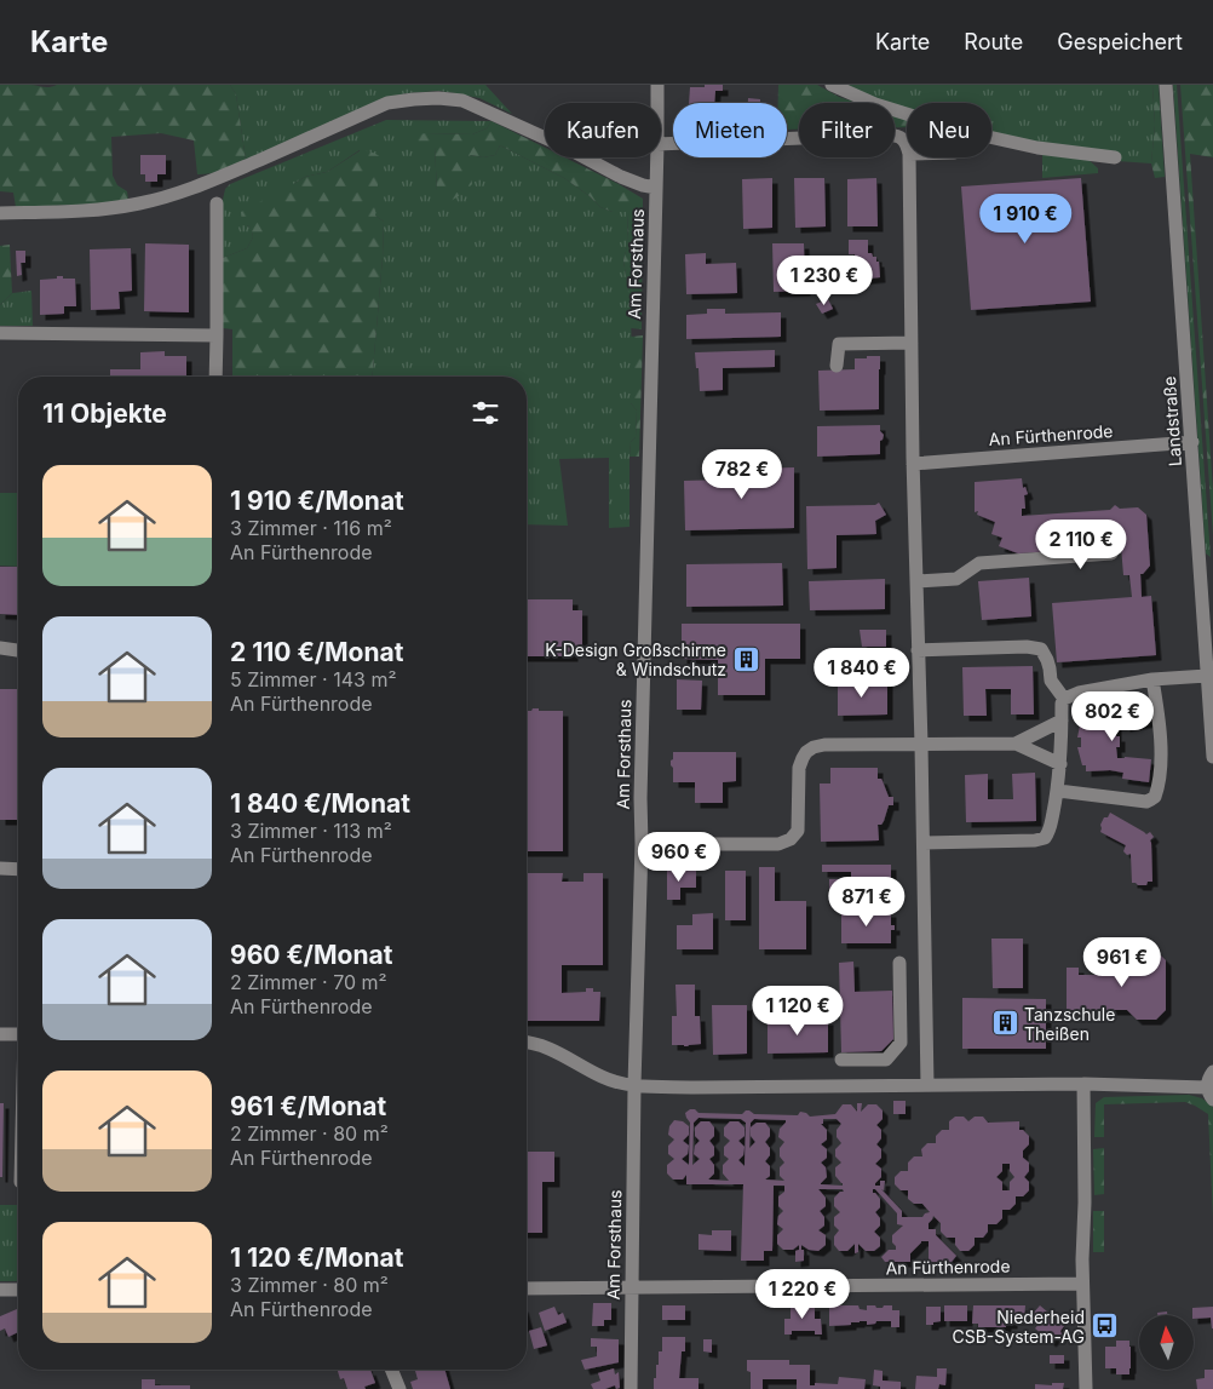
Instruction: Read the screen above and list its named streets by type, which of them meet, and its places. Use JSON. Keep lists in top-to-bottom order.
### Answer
{
  "streets": {
    "street": ["Am Forsthaus", "Landstraße", "An Fürthenrode"]
  },
  "crossings": [
    ["Am Forsthaus", "An Fürthenrode"],
    ["Landstraße", "An Fürthenrode"]
  ],
  "places": {
    "building": ["K-Design Großschirme & Windschutz", "Tanzschule Theißen"],
    "bus stop": ["Niederheid CSB-System-AG"]
  },
  "north": "top",
  "page": {
    "header": "Karte",
    "nav": ["Karte", "Route", "Gespeichert"],
    "chip": [
      "Kaufen",
      "Mieten",
      "Filter",
      "Neu"
    ],
    "price": [
      "1 910 €",
      "1 230 €",
      "782 €",
      "2 110 €",
      "1 840 €",
      "802 €",
      "960 €",
      "871 €",
      "961 €",
      "1 120 €",
      "1 220 €"
    ],
    "heading": "11 Objekte",
    "list": [
      {
        "name": "1 910 €/Monat",
        "note": "3 Zimmer · 116 m² · An Fürthenrode"
      },
      {
        "name": "2 110 €/Monat",
        "note": "5 Zimmer · 143 m² · An Fürthenrode"
      },
      {
        "name": "1 840 €/Monat",
        "note": "3 Zimmer · 113 m² · An Fürthenrode"
      },
      {
        "name": "960 €/Monat",
        "note": "2 Zimmer · 70 m² · An Fürthenrode"
      },
      {
        "name": "961 €/Monat",
        "note": "2 Zimmer · 80 m² · An Fürthenrode"
      },
      {
        "name": "1 120 €/Monat",
        "note": "3 Zimmer · 80 m² · An Fürthenrode"
      }
    ]
  }
}
